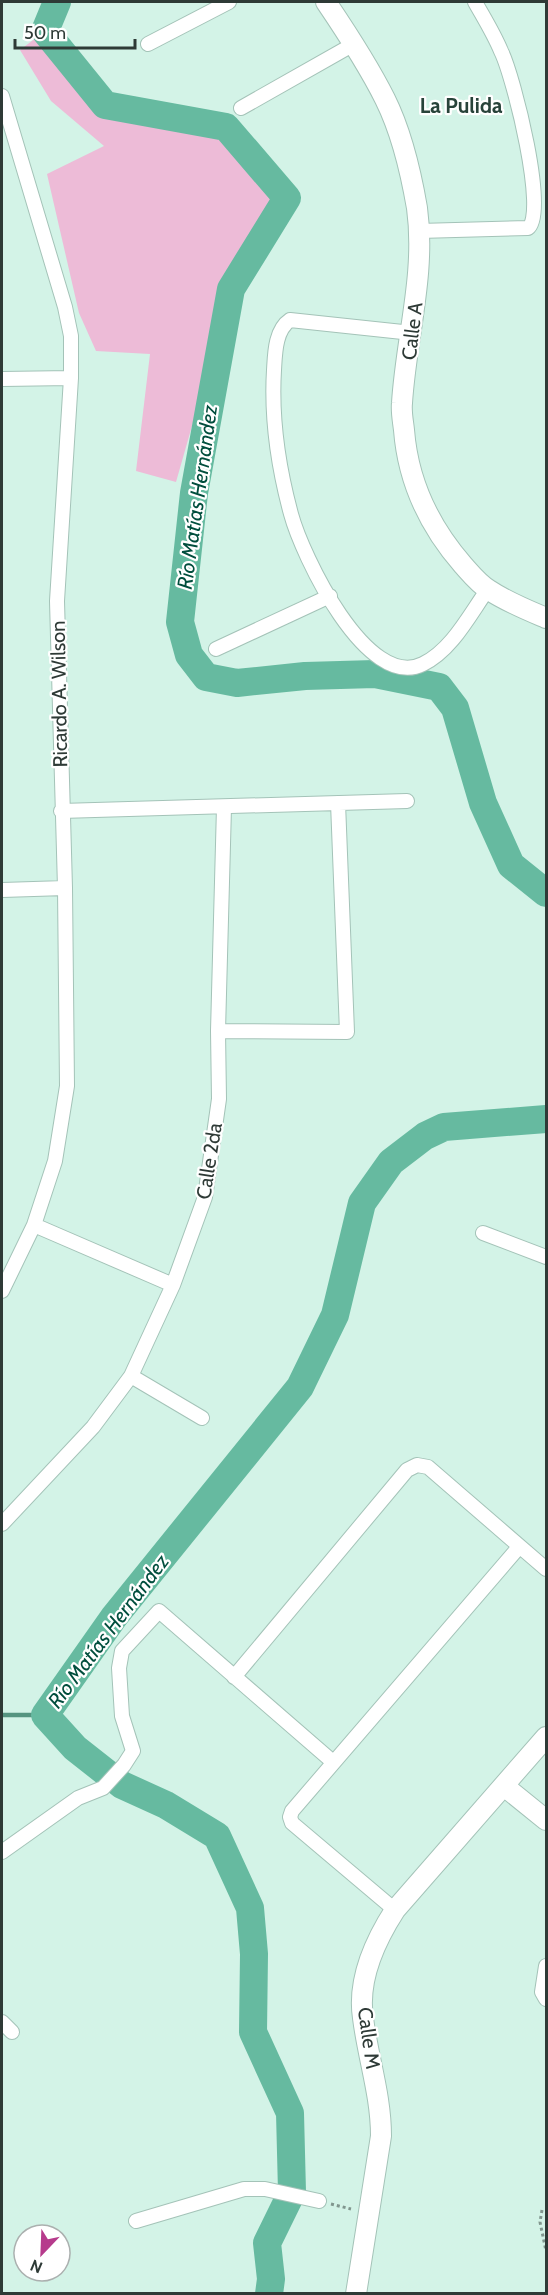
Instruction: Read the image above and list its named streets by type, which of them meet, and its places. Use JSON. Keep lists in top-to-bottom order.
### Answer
{
  "streets": {
    "street": [
      "Calle A",
      "Ricardo A. Wilson",
      "Calle 2da",
      "Calle M"
    ]
  },
  "districts": ["La Pulida"],
  "water": ["Río Matías Hernández"],
  "scale_bar": "50 m",
  "north": "bottom left"
}
